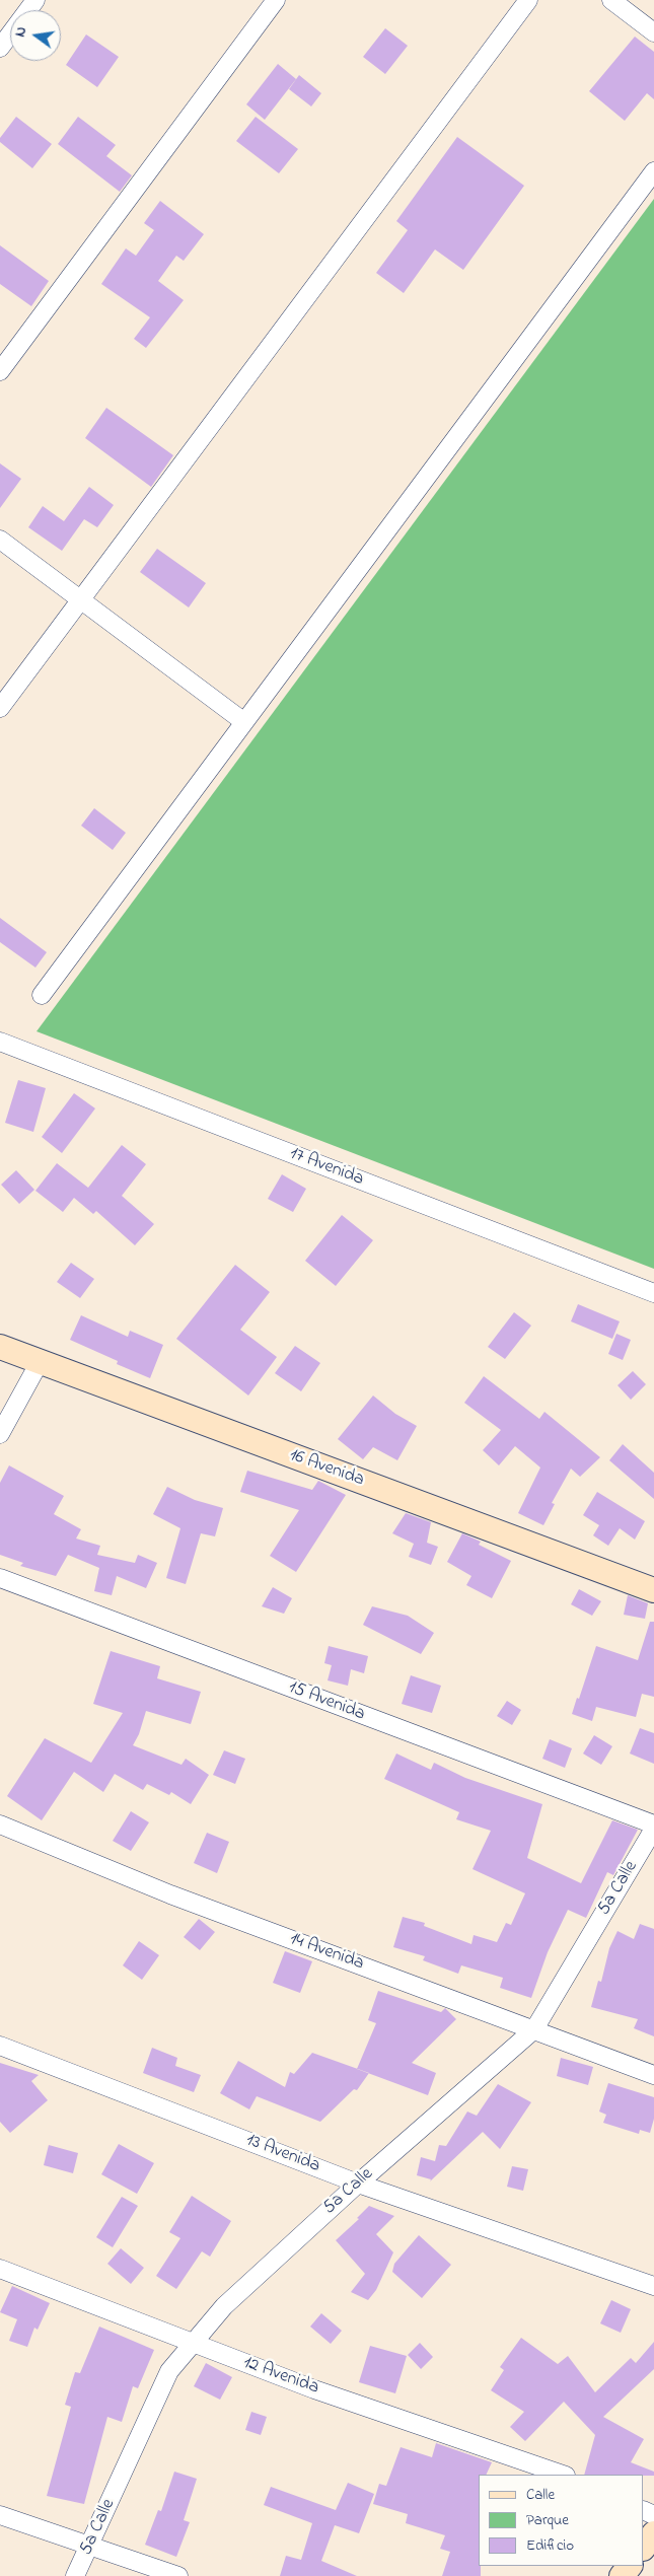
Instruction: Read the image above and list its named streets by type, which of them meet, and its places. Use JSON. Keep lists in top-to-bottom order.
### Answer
{
  "streets": {
    "main road": ["16 Avenida"],
    "street": [
      "17 Avenida",
      "15 Avenida",
      "5a Calle",
      "14 Avenida",
      "13 Avenida",
      "12 Avenida"
    ]
  },
  "crossings": [
    ["5a Calle", "14 Avenida"],
    ["5a Calle", "13 Avenida"],
    ["5a Calle", "12 Avenida"]
  ],
  "legend": ["Calle", "Parque", "Edificio"],
  "north": "left"
}
